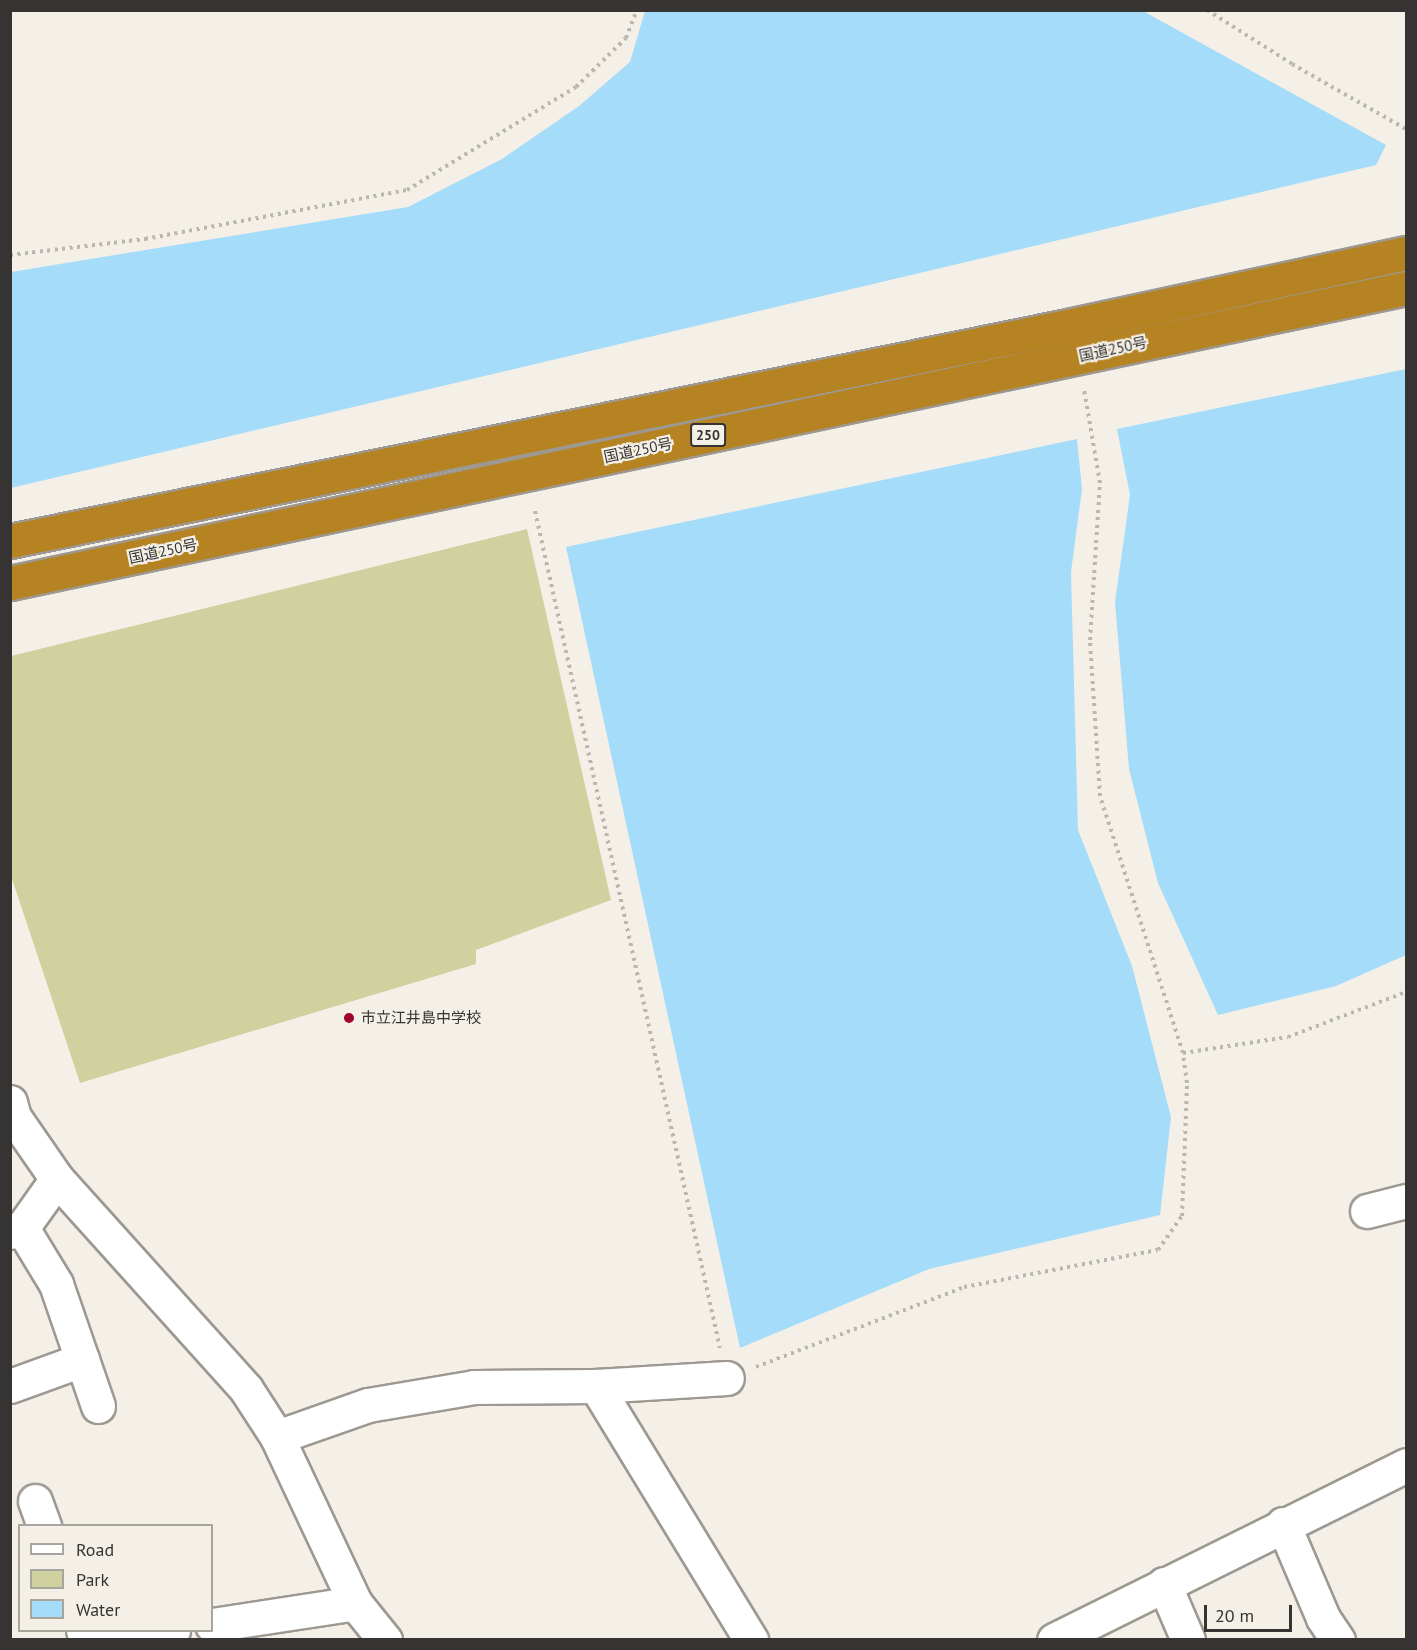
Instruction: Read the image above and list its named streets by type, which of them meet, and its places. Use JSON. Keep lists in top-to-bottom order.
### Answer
{
  "streets": {
    "highway": ["国道250号", "250"]
  },
  "places": ["市立江井島中学校"],
  "legend": ["Road", "Park", "Water"],
  "scale_bar": "20 m"
}
